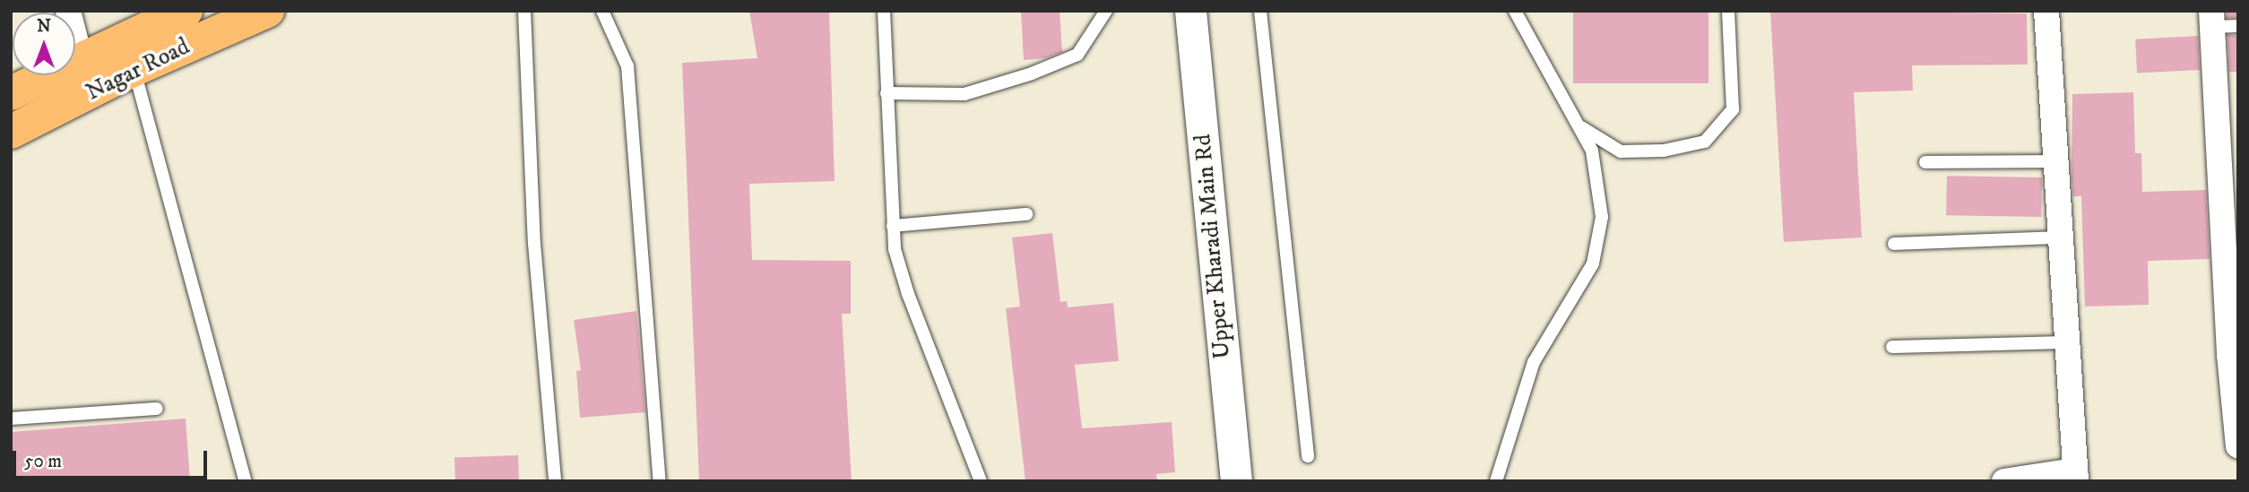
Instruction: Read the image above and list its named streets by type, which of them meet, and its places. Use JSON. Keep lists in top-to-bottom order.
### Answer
{
  "streets": {
    "highway": ["Nagar Road"],
    "street": ["Upper Kharadi Main Rd"]
  },
  "scale_bar": "50 m",
  "north": "top"
}
